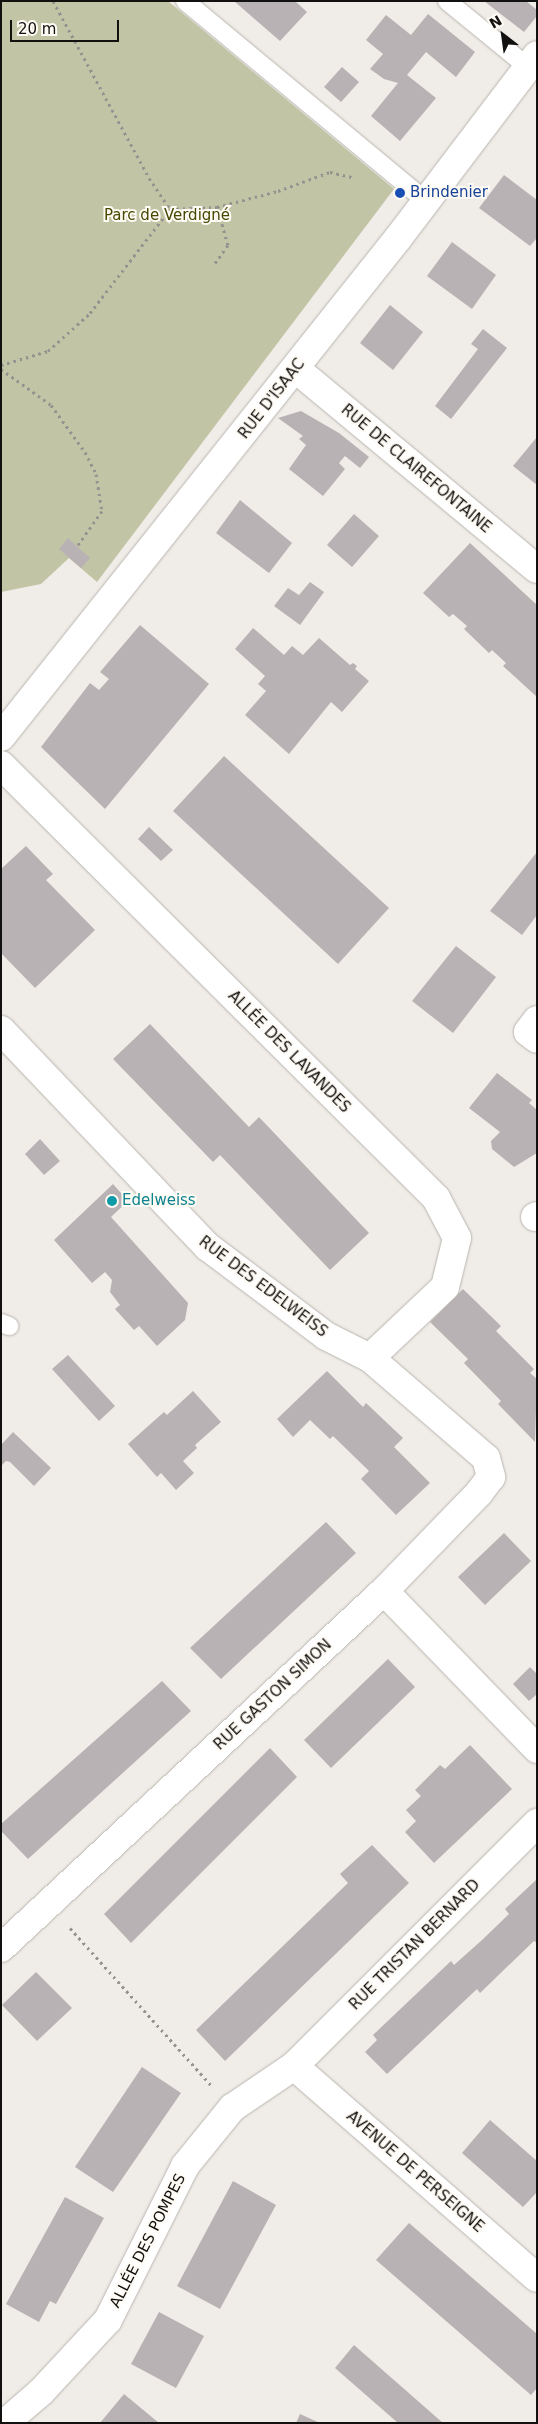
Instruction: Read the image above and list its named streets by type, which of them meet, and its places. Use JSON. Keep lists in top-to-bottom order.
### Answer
{
  "streets": {
    "street": [
      "RUE D'ISAAC",
      "RUE DE CLAIREFONTAINE",
      "ALLÉE DES LAVANDES",
      "RUE DES EDELWEISS",
      "RUE GASTON SIMON",
      "RUE TRISTAN BERNARD",
      "AVENUE DE PERSEIGNE",
      "ALLÉE DES POMPES"
    ]
  },
  "crossings": [
    ["RUE D'ISAAC", "RUE DE CLAIREFONTAINE"],
    ["ALLÉE DES LAVANDES", "RUE DES EDELWEISS"],
    ["RUE DES EDELWEISS", "RUE GASTON SIMON"],
    ["RUE TRISTAN BERNARD", "AVENUE DE PERSEIGNE"],
    ["RUE TRISTAN BERNARD", "ALLÉE DES POMPES"],
    ["AVENUE DE PERSEIGNE", "ALLÉE DES POMPES"]
  ],
  "parks": ["Parc de Verdigné"],
  "places": ["Brindenier", "Edelweiss"],
  "scale_bar": "20 m",
  "north": "top left"
}
